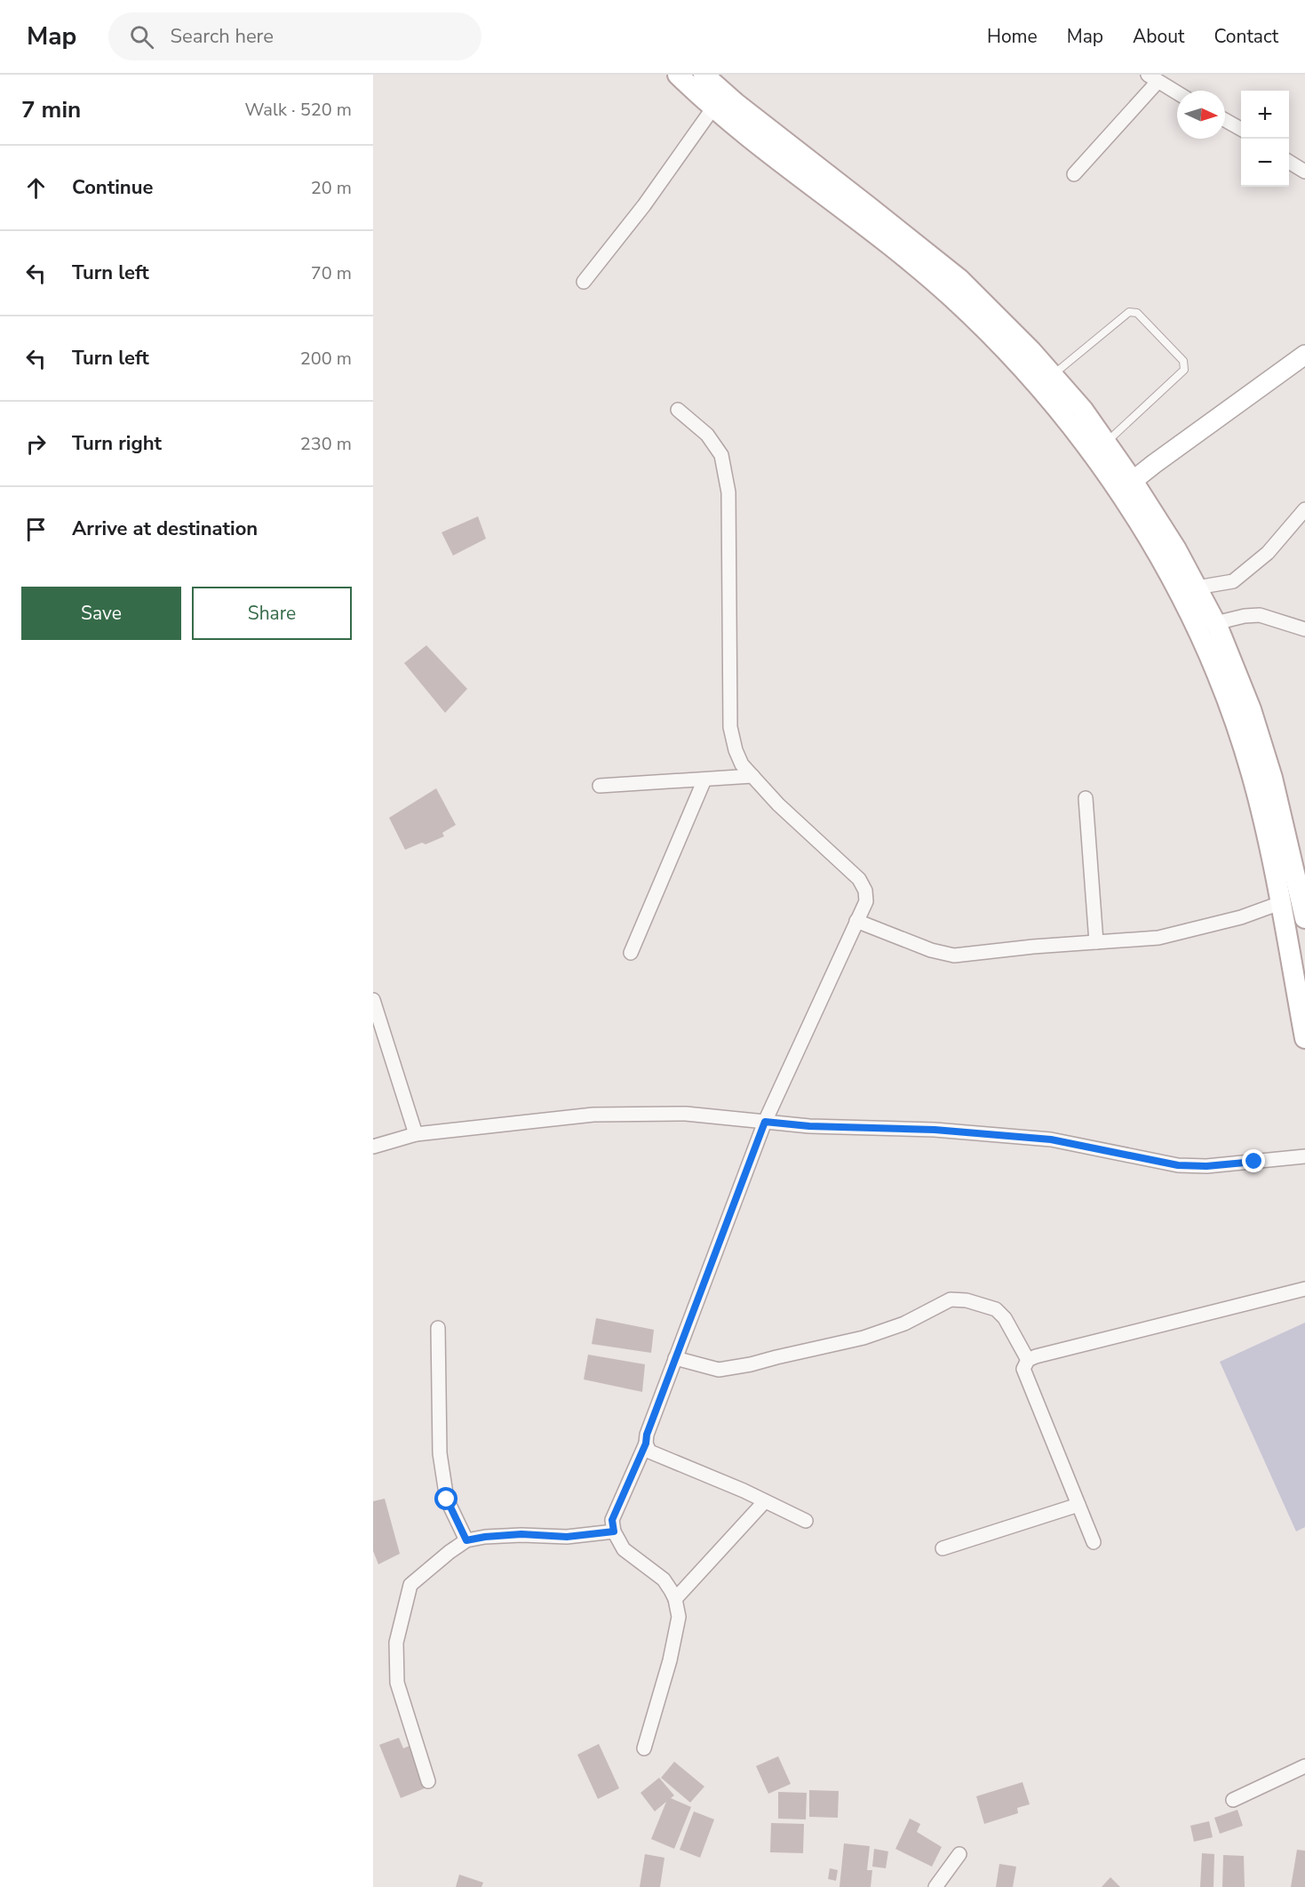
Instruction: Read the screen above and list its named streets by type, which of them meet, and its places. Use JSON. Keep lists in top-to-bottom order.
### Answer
{
  "north": "right",
  "page": {
    "header": "Map",
    "search": "Search here",
    "nav": [
      "Home",
      "Map",
      "About",
      "Contact"
    ],
    "heading": ["7 min", "Walk · 520 m"],
    "map_buttons": ["+", "−"],
    "list": [
      ["Continue", "20 m"],
      ["Turn left", "70 m"],
      ["Turn left", "200 m"],
      ["Turn right", "230 m"],
      "Arrive at destination"
    ],
    "buttons": ["Save", "Share"]
  }
}
